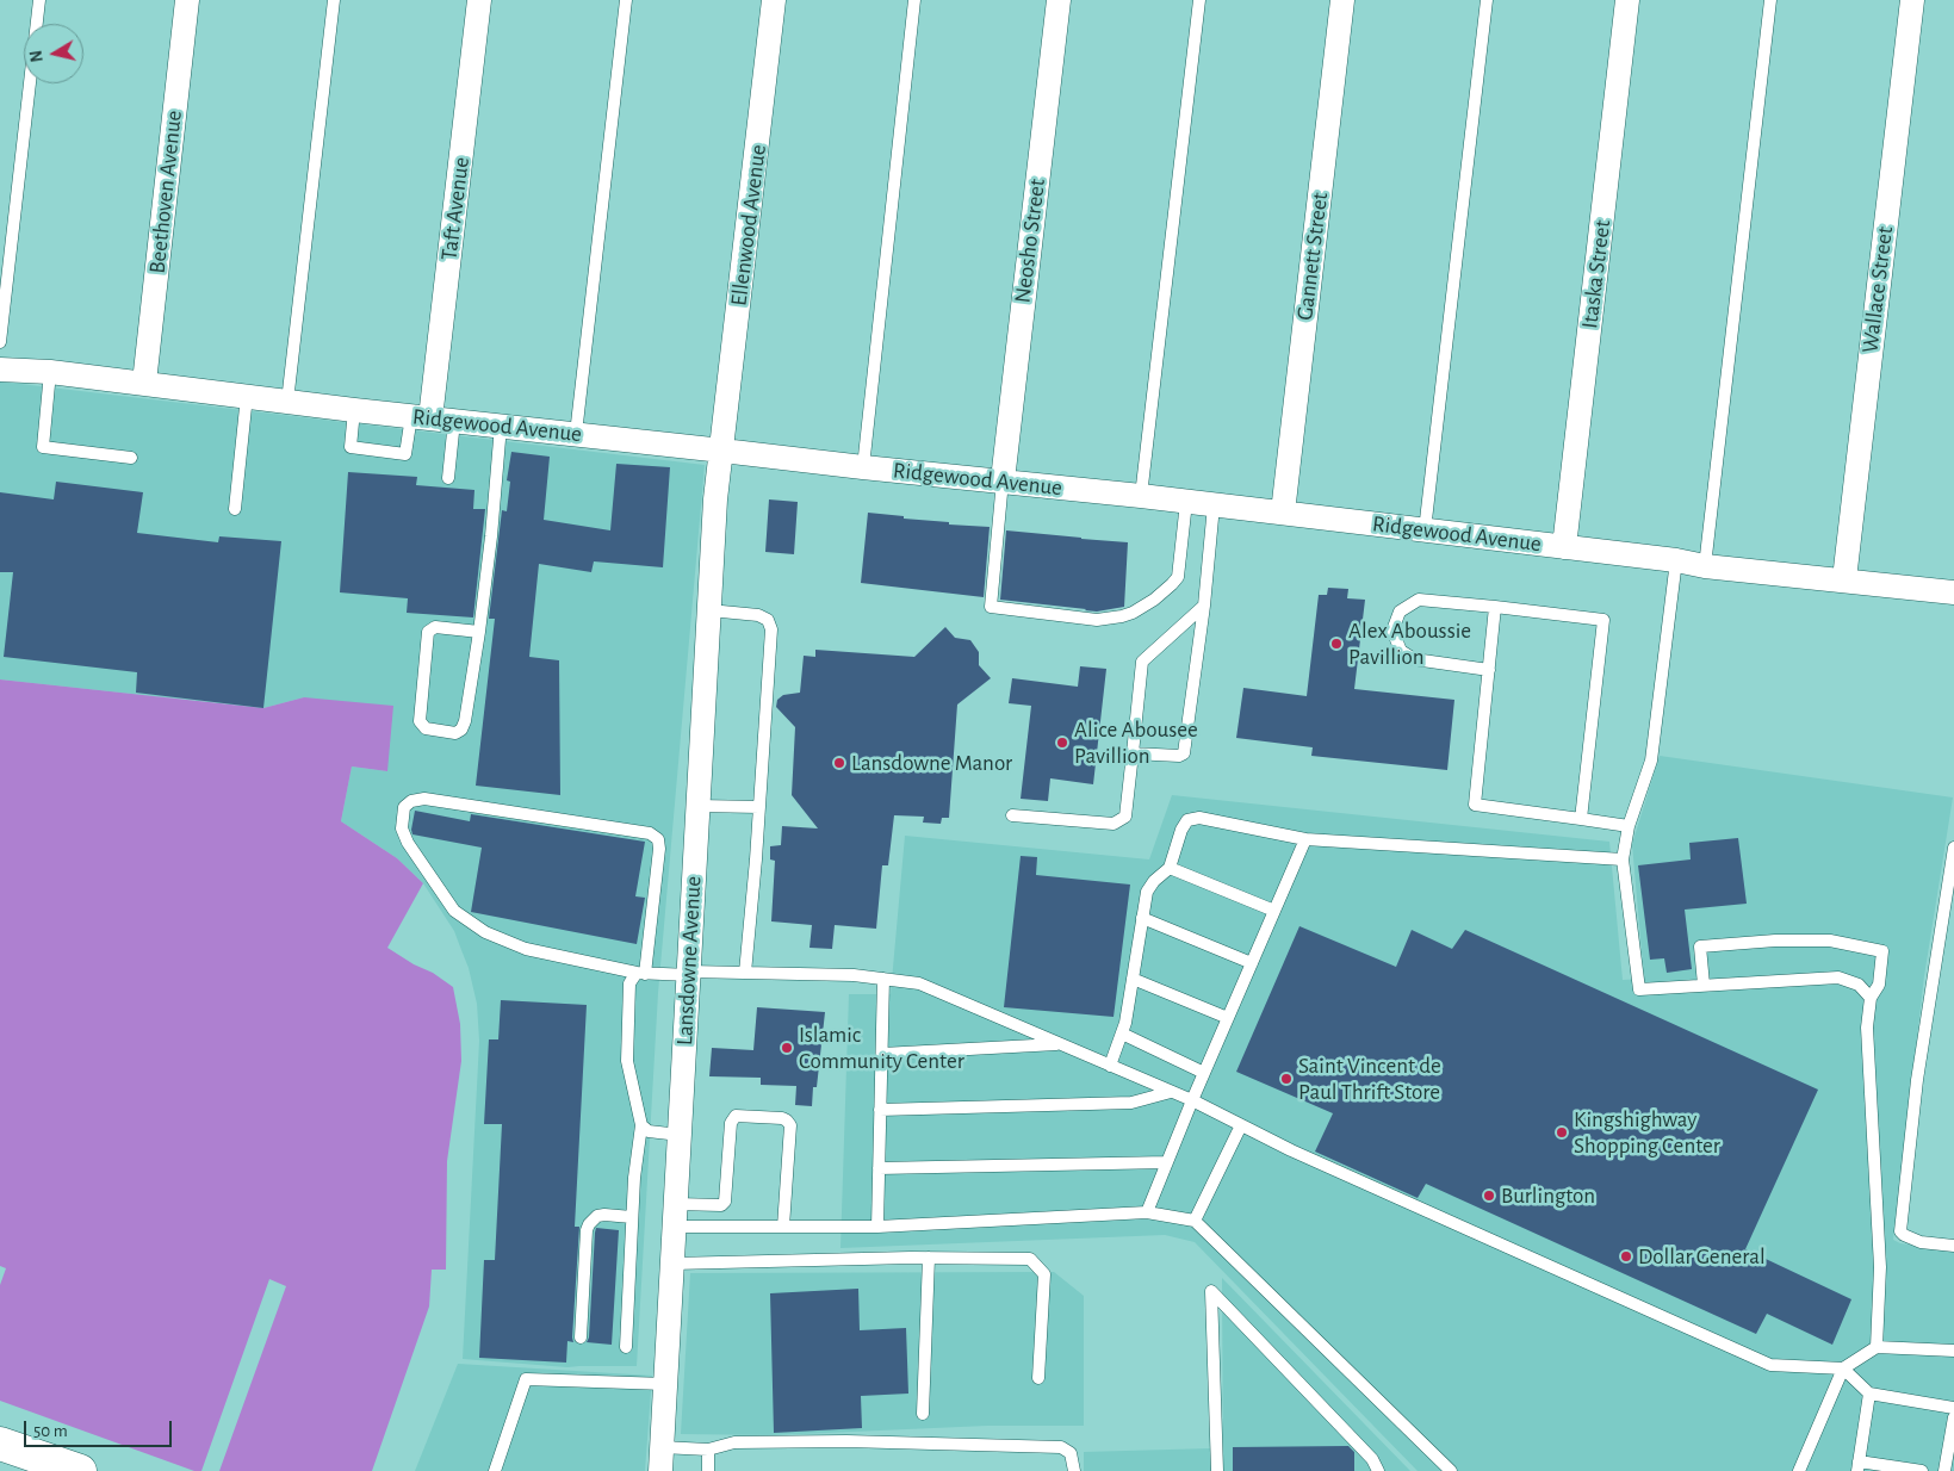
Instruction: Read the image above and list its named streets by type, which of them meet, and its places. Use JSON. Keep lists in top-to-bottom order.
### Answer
{
  "streets": {
    "street": [
      "Beethoven Avenue",
      "Taft Avenue",
      "Ellenwood Avenue",
      "Neosho Street",
      "Gannett Street",
      "Itaska Street",
      "Wallace Street",
      "Ridgewood Avenue",
      "Lansdowne Avenue"
    ]
  },
  "crossings": [
    ["Beethoven Avenue", "Ridgewood Avenue"],
    ["Taft Avenue", "Ridgewood Avenue"],
    ["Ellenwood Avenue", "Ridgewood Avenue"],
    ["Ellenwood Avenue", "Lansdowne Avenue"],
    ["Neosho Street", "Ridgewood Avenue"],
    ["Gannett Street", "Ridgewood Avenue"],
    ["Itaska Street", "Ridgewood Avenue"],
    ["Wallace Street", "Ridgewood Avenue"],
    ["Ridgewood Avenue", "Lansdowne Avenue"]
  ],
  "places": [
    "Alex Aboussie Pavillion",
    "Alice Abousee Pavillion",
    "Lansdowne Manor",
    "Islamic Community Center",
    "Saint Vincent de Paul Thrift Store",
    "Kingshighway Shopping Center",
    "Burlington",
    "Dollar General"
  ],
  "scale_bar": "50 m",
  "north": "left"
}
